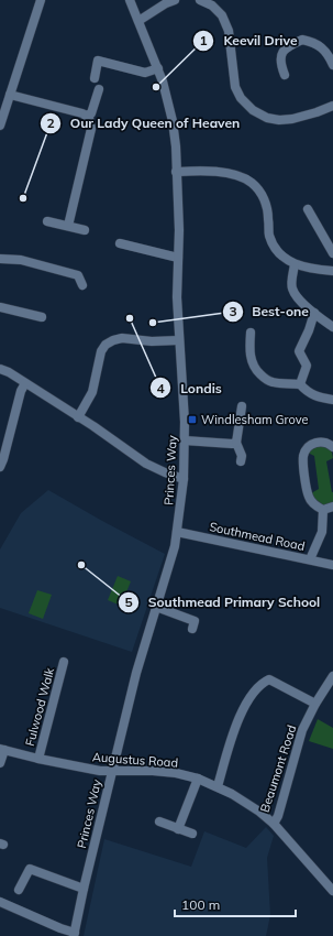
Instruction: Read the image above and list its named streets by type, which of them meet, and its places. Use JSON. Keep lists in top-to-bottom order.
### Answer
{
  "streets": {
    "street": [
      "Princes Way",
      "Southmead Road",
      "Fulwood Walk",
      "Augustus Road",
      "Beaumont Road"
    ]
  },
  "crossings": [
    ["Princes Way", "Southmead Road"],
    ["Princes Way", "Augustus Road"],
    ["Fulwood Walk", "Augustus Road"],
    ["Augustus Road", "Beaumont Road"]
  ],
  "places": {
    "other": [
      "Keevil Drive",
      "Our Lady Queen of Heaven",
      "Londis",
      "Best-one",
      "Southmead Primary School"
    ],
    "transit": ["Windlesham Grove"]
  },
  "scale_bar": "100 m"
}
